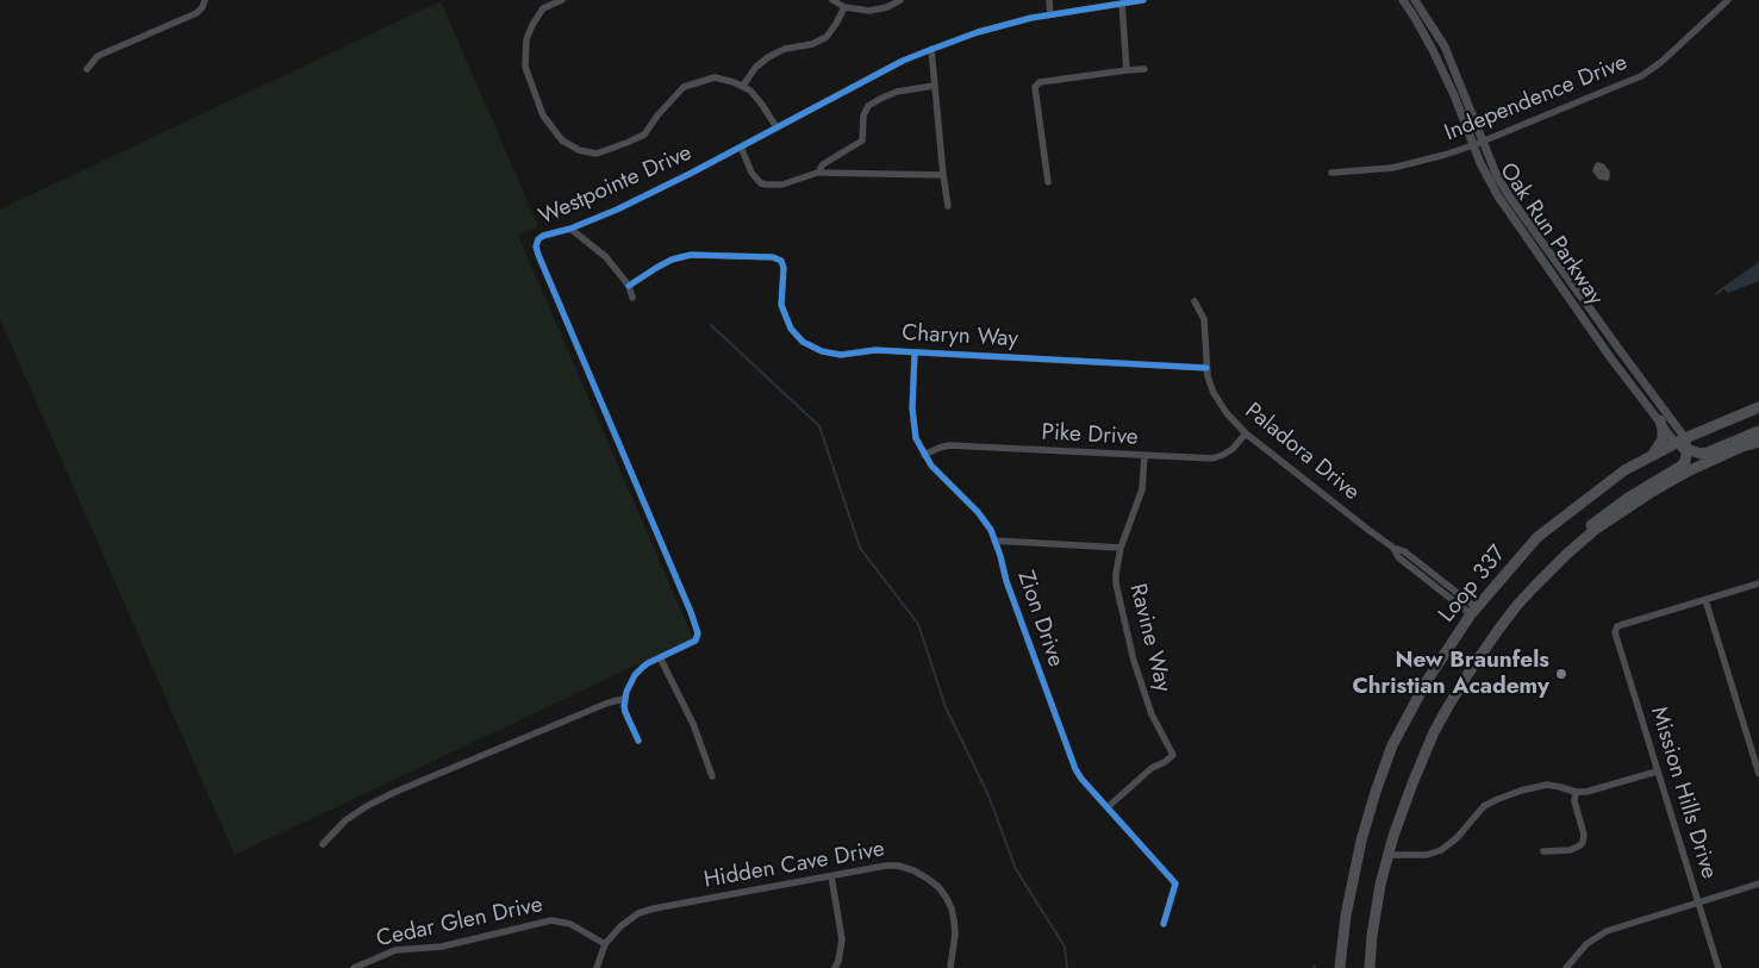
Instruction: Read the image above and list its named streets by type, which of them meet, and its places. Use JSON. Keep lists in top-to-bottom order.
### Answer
{
  "streets": {
    "main road": ["Loop 337"],
    "street": [
      "Independence Drive",
      "Westpointe Drive",
      "Oak Run Parkway",
      "Charyn Way",
      "Pike Drive",
      "Paladora Drive",
      "Zion Drive",
      "Ravine Way",
      "Mission Hills Drive",
      "Hidden Cave Drive",
      "Cedar Glen Drive"
    ]
  },
  "crossings": [
    ["Independence Drive", "Oak Run Parkway"],
    ["Oak Run Parkway", "Loop 337"],
    ["Charyn Way", "Paladora Drive"],
    ["Charyn Way", "Zion Drive"],
    ["Pike Drive", "Paladora Drive"],
    ["Pike Drive", "Zion Drive"],
    ["Pike Drive", "Ravine Way"],
    ["Paladora Drive", "Loop 337"],
    ["Zion Drive", "Ravine Way"],
    ["Hidden Cave Drive", "Cedar Glen Drive"]
  ],
  "places": ["New Braunfels Christian Academy"]
}
